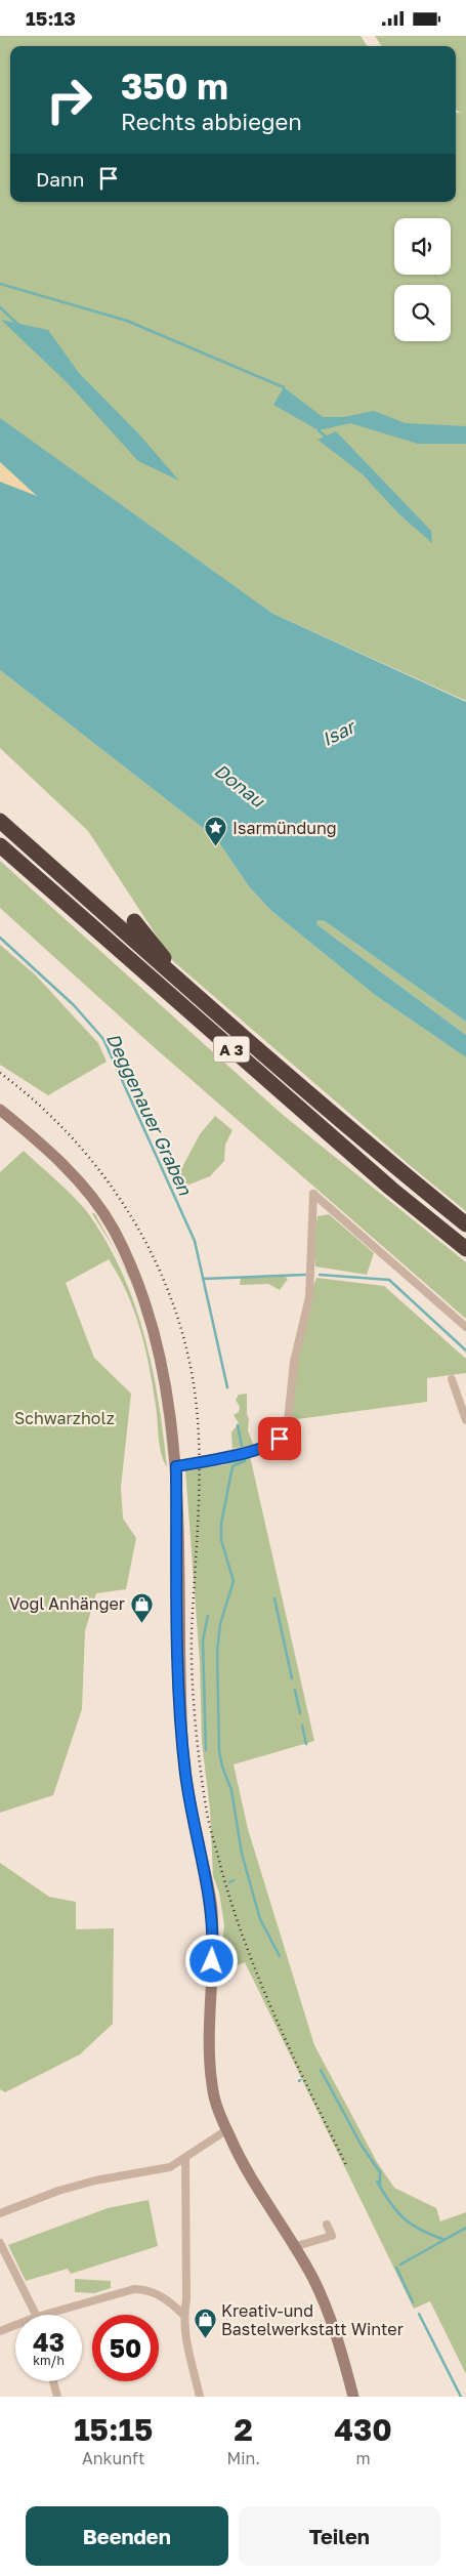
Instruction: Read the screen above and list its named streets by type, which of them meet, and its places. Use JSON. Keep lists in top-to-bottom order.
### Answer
{
  "streets": {
    "highway": ["A 3"]
  },
  "water": ["Isar", "Donau", "Deggenauer Graben"],
  "parks": ["Schwarzholz"],
  "places": {
    "place": ["Isarmündung"],
    "shop": ["Vogl Anhänger", "Kreativ-und Bastelwerkstatt Winter"]
  },
  "page": {
    "status": "15:13",
    "turn": ["350 m", "Rechts abbiegen"],
    "then": "Dann",
    "speed": "43 km/h",
    "limit": "50",
    "eta": [
      "15:15",
      "Ankunft",
      "2",
      "Min.",
      "430",
      "m"
    ],
    "buttons": ["Beenden", "Teilen"]
  }
}
